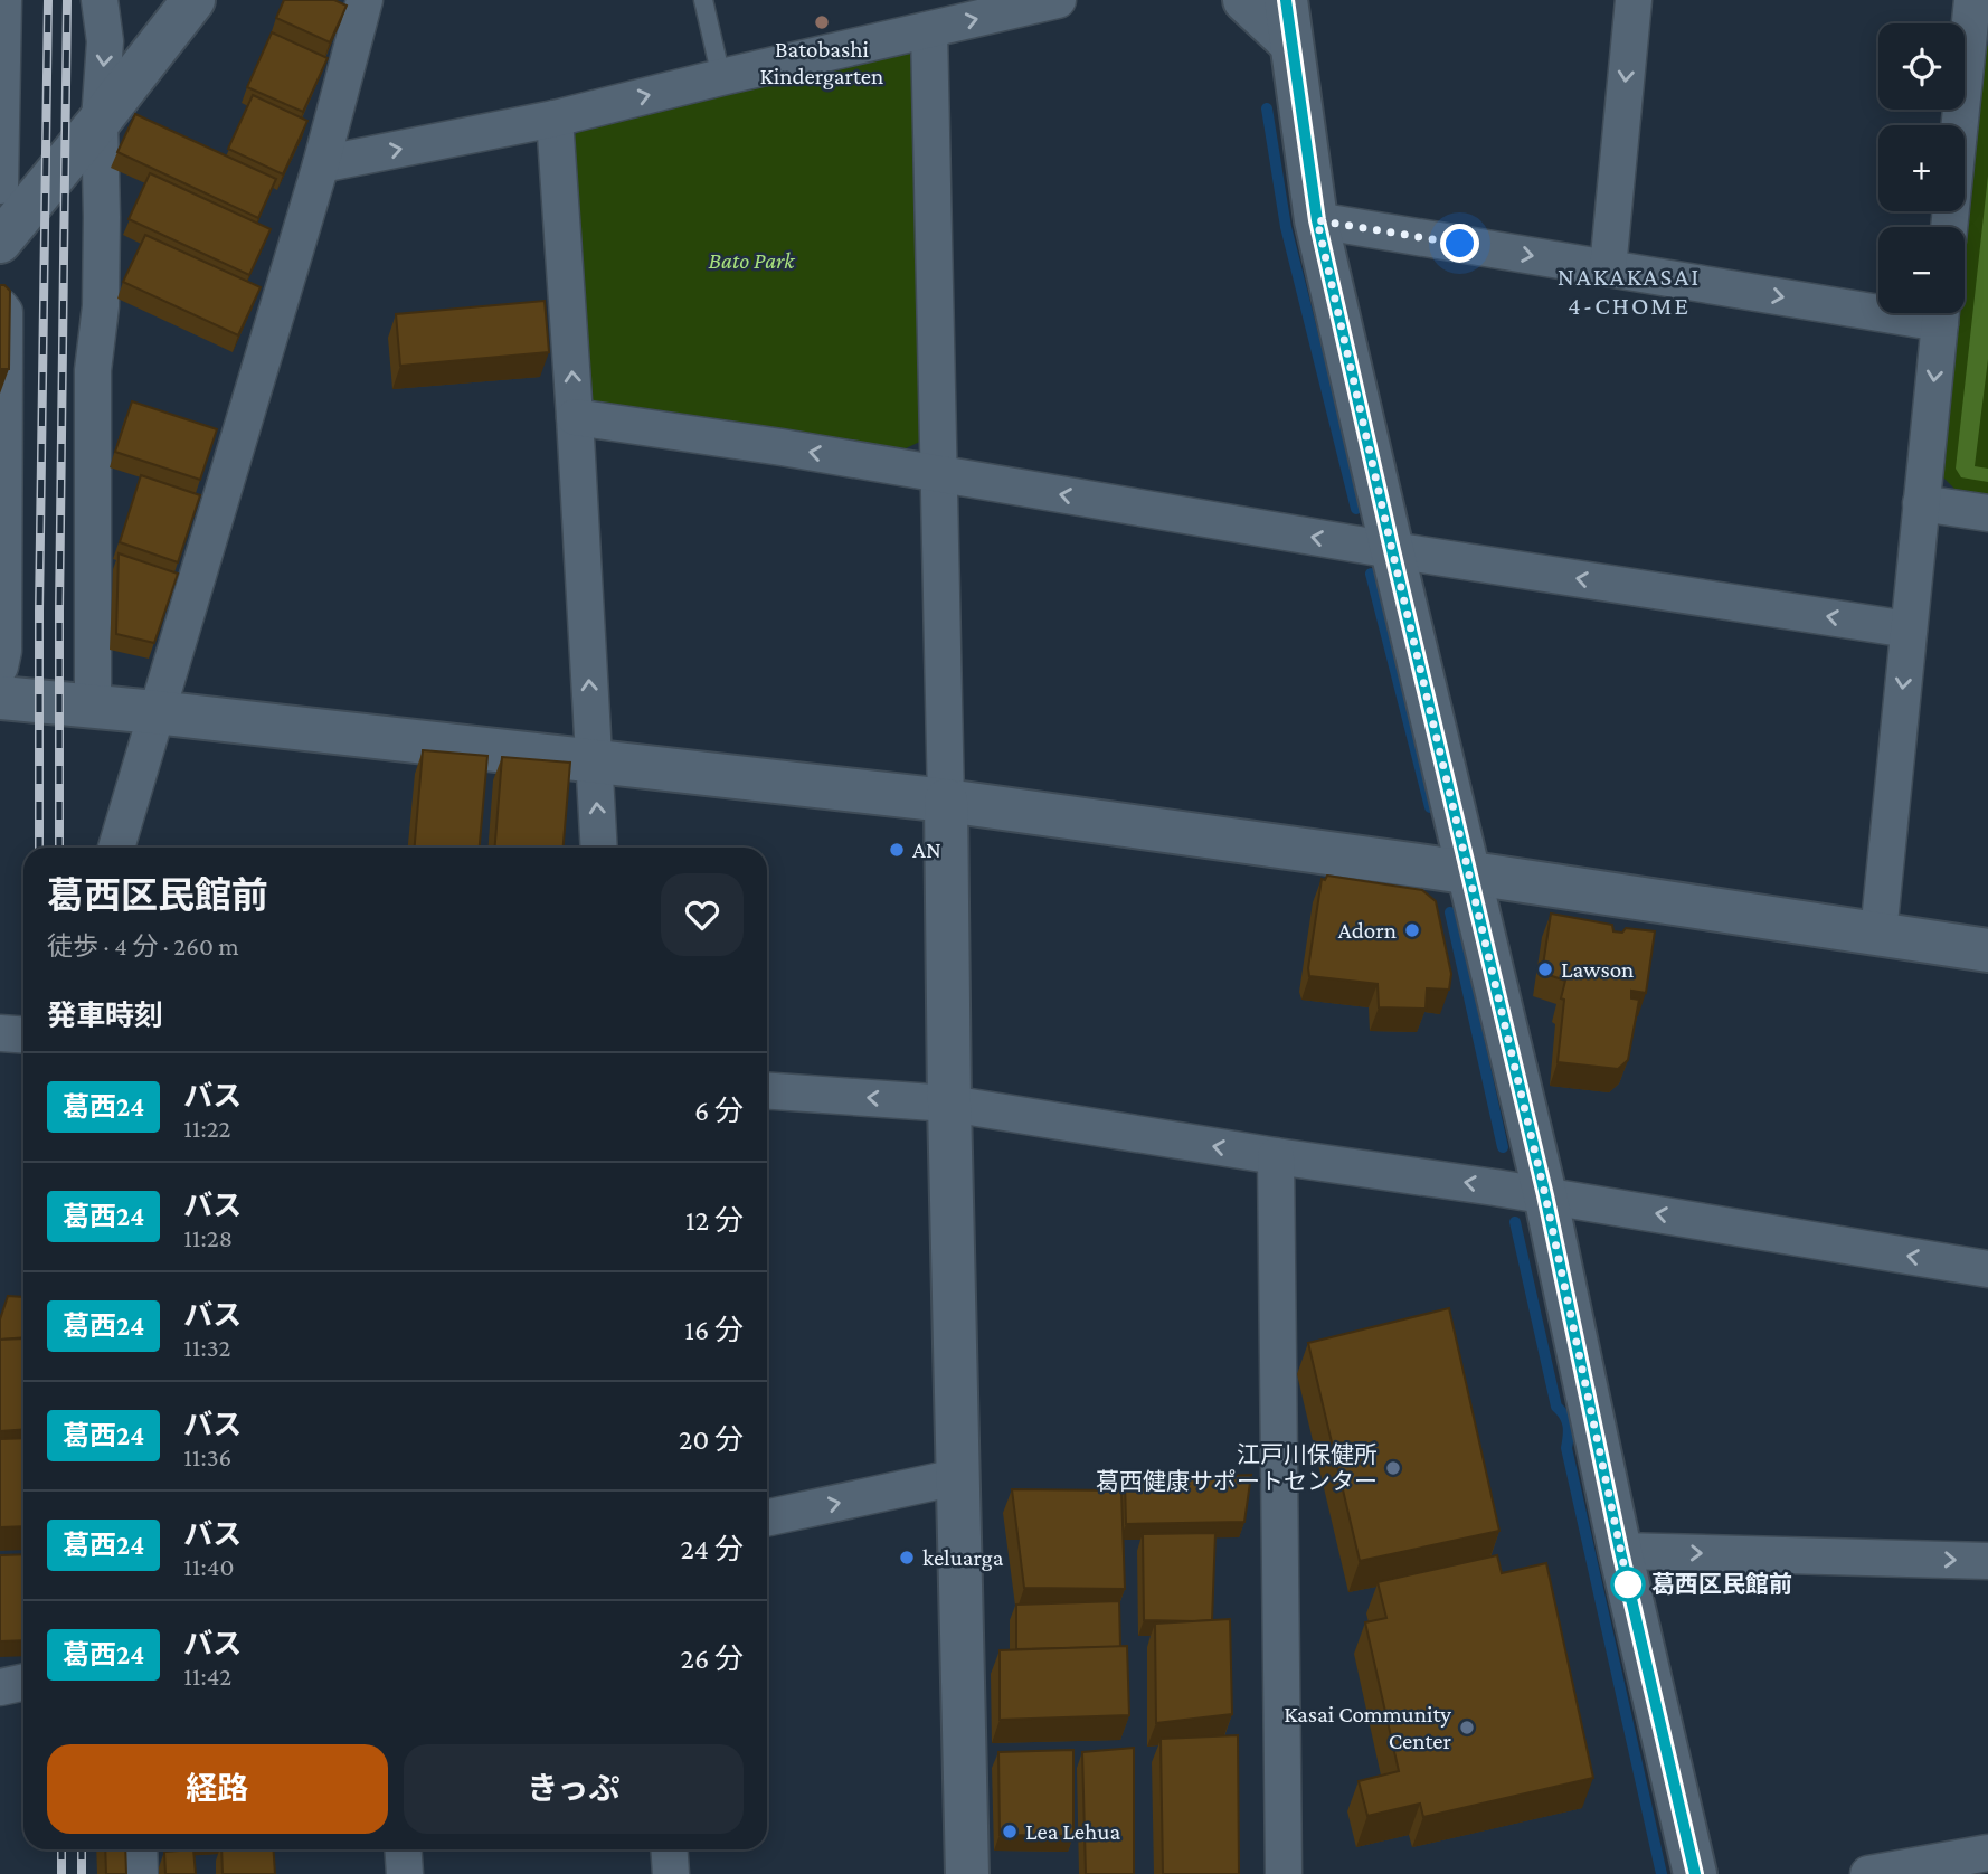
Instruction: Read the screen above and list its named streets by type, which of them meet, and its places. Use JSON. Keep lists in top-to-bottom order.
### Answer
{
  "districts": ["NAKAKASAI 4-CHOME"],
  "parks": ["Bato Park"],
  "places": [
    "Batobashi Kindergarten",
    "AN",
    "Adorn",
    "Lawson",
    "江戸川保健所 葛西健康サポートセンター",
    "keluarga",
    "葛西区民館前",
    "Kasai Community Center",
    "Lea Lehua"
  ],
  "lines": ["bus line 葛西24"],
  "page": {
    "map_buttons": ["+", "−"],
    "heading": [
      ["葛西区民館前", "徒歩 · 4 分 · 260 m"],
      "発車時刻"
    ],
    "list": [
      {
        "mark": "葛西24",
        "name": "バス",
        "note": "11:22",
        "value": "6 分"
      },
      {
        "mark": "葛西24",
        "name": "バス",
        "note": "11:28",
        "value": "12 分"
      },
      {
        "mark": "葛西24",
        "name": "バス",
        "note": "11:32",
        "value": "16 分"
      },
      {
        "mark": "葛西24",
        "name": "バス",
        "note": "11:36",
        "value": "20 分"
      },
      {
        "mark": "葛西24",
        "name": "バス",
        "note": "11:40",
        "value": "24 分"
      },
      {
        "mark": "葛西24",
        "name": "バス",
        "note": "11:42",
        "value": "26 分"
      }
    ],
    "buttons": ["経路", "きっぷ"]
  }
}
